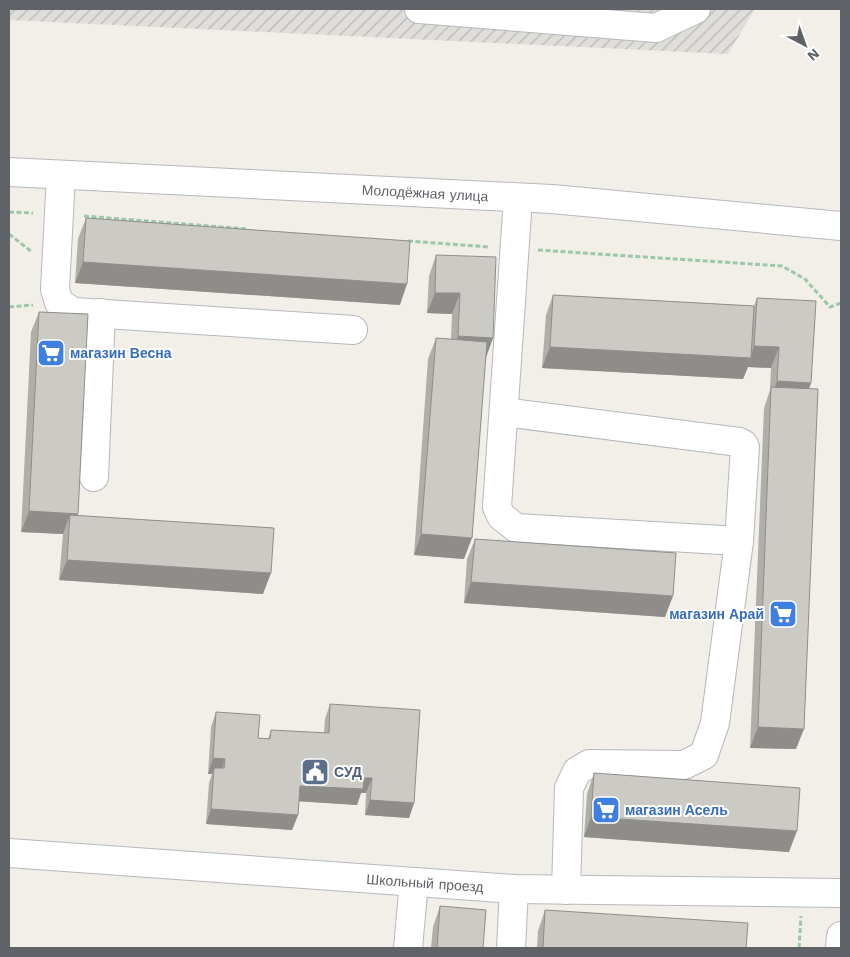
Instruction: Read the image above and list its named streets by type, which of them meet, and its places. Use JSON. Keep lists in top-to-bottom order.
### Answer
{
  "streets": {
    "street": ["Молодёжная улица", "Школьный проезд"]
  },
  "places": {
    "supermarket": ["магазин Весна", "магазин Арай", "магазин Асель"],
    "public building": ["СУД"]
  },
  "north": "bottom right"
}
